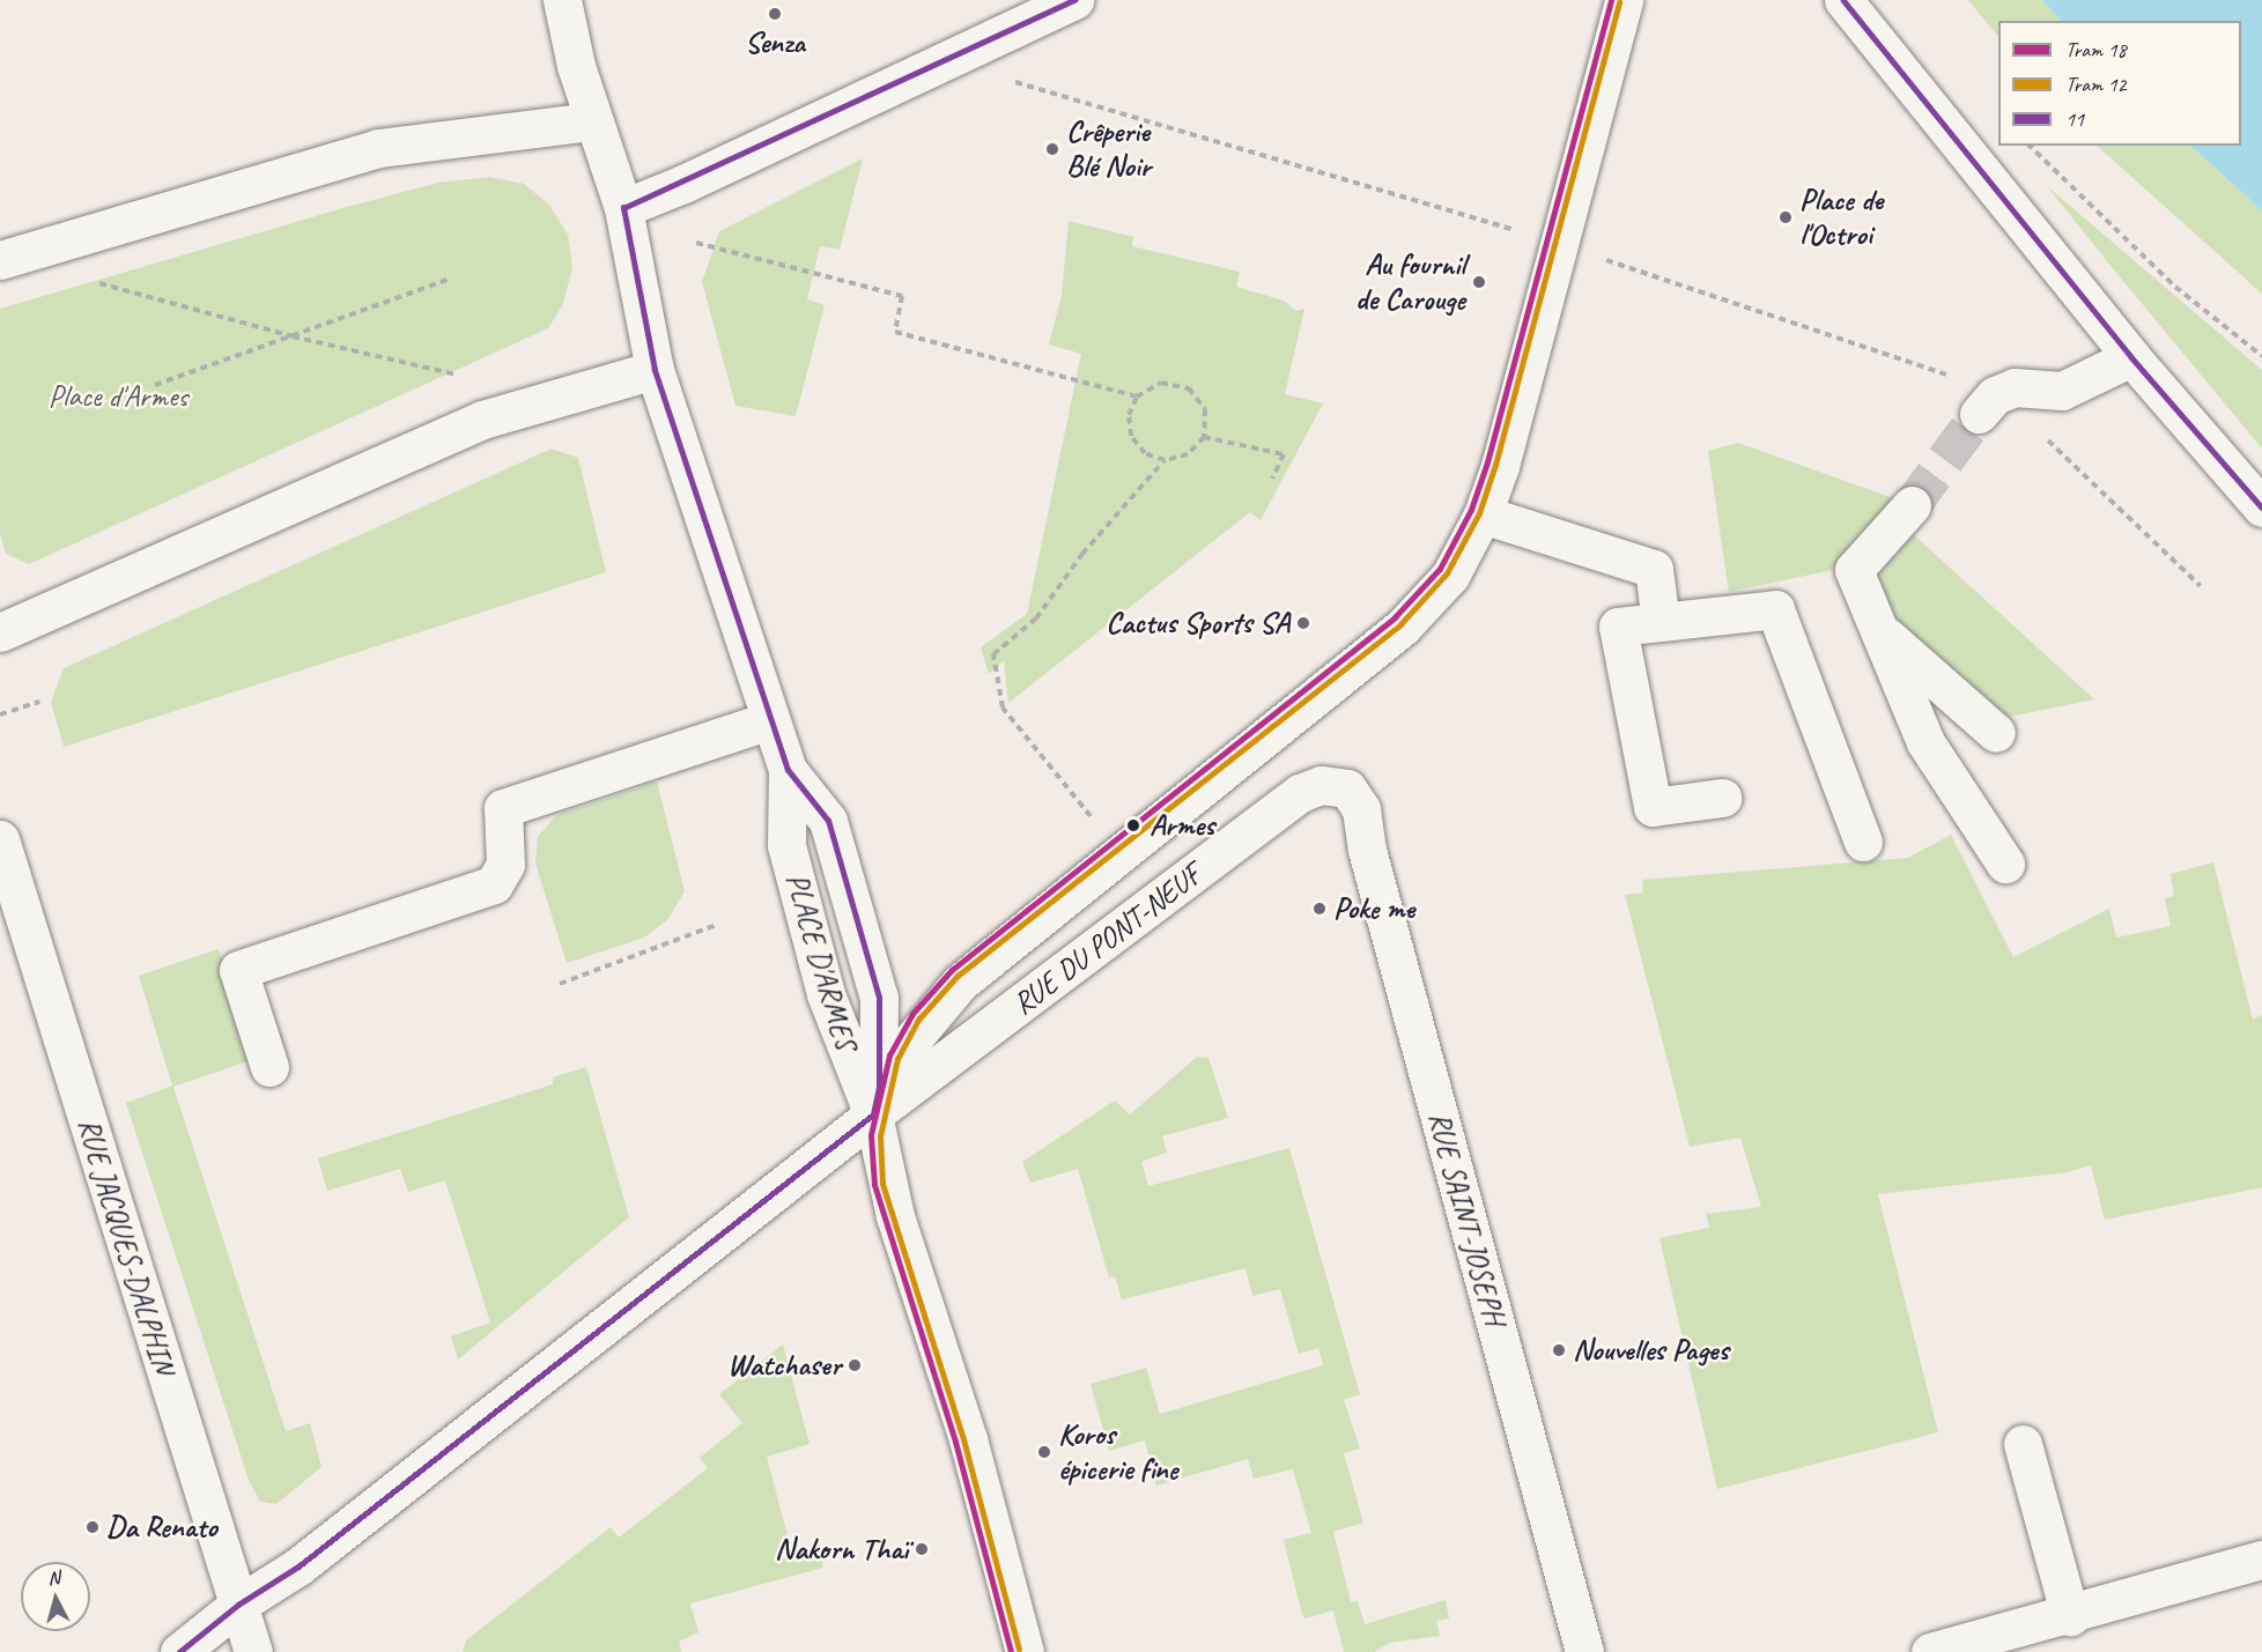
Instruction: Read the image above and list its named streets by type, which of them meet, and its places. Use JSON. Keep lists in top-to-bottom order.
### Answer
{
  "streets": {
    "street": [
      "RUE DU PONT-NEUF",
      "PLACE D'ARMES",
      "RUE SAINT-JOSEPH",
      "RUE JACQUES-DALPHIN"
    ]
  },
  "crossings": [
    ["RUE DU PONT-NEUF", "PLACE D'ARMES"],
    ["RUE DU PONT-NEUF", "RUE SAINT-JOSEPH"],
    ["RUE DU PONT-NEUF", "RUE JACQUES-DALPHIN"]
  ],
  "parks": ["Place d'Armes"],
  "places": [
    "Senza",
    "Crêperie Blé Noir",
    "Place de l'Octroi",
    "Au fournil de Carouge",
    "Cactus Sports SA",
    "Armes",
    "Poke me",
    "Nouvelles Pages",
    "Watchaser",
    "Koros épicerie fine",
    "Da Renato",
    "Nakorn Thaï"
  ],
  "lines": ["tram line 18", "transit line 11", "tram line 12"],
  "legend": ["Tram 18", "Tram 12", "11"],
  "north": "top"
}
